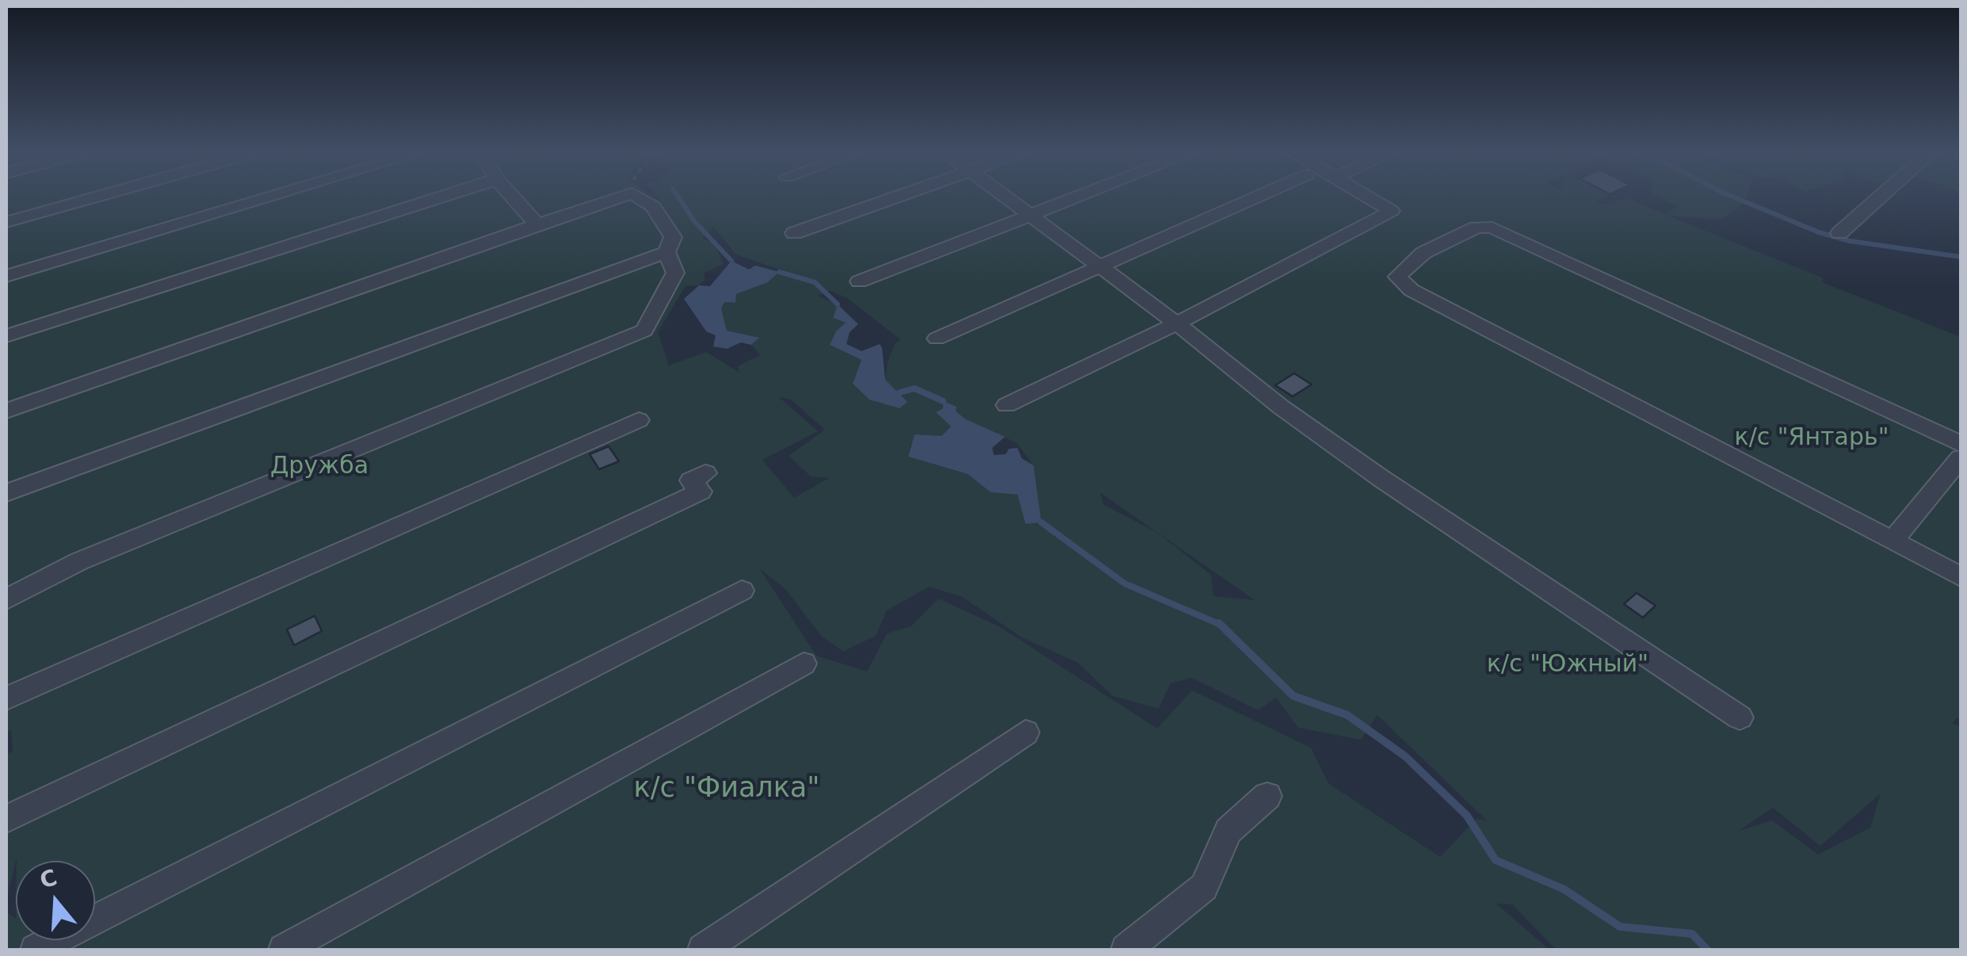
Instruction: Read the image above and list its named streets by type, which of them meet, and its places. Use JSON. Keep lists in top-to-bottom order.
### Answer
{
  "parks": [
    "к/с \"Янтарь\"",
    "Дружба",
    "к/с \"Южный\"",
    "к/с \"Фиалка\""
  ],
  "north": "top"
}
